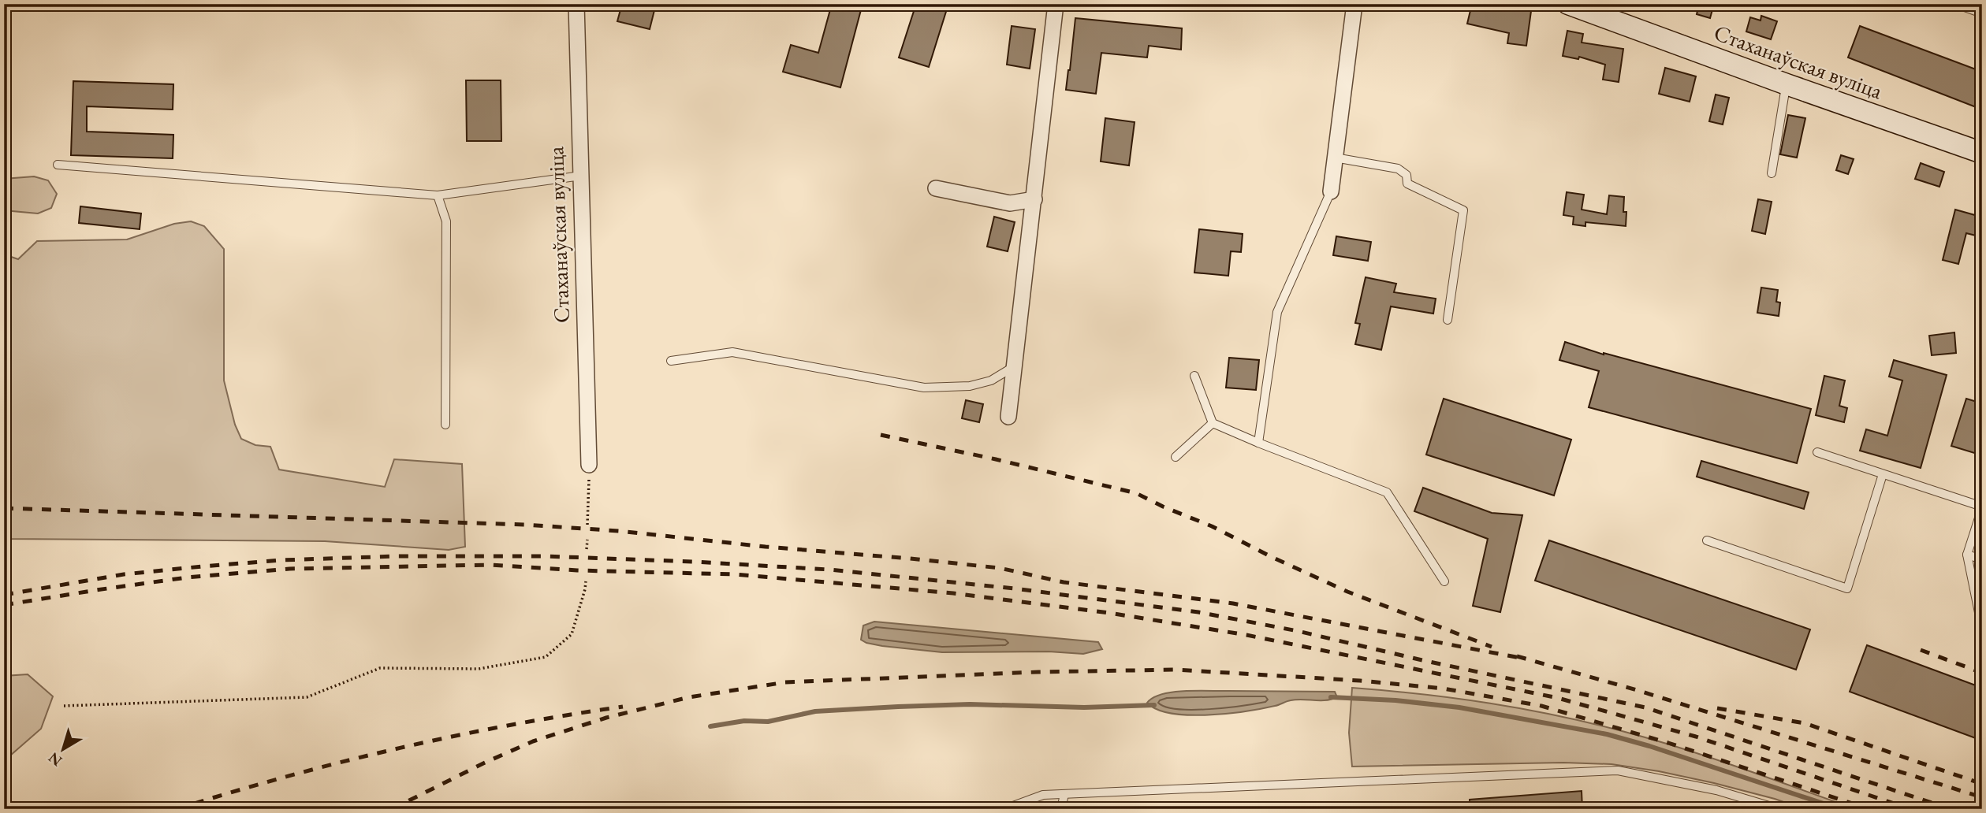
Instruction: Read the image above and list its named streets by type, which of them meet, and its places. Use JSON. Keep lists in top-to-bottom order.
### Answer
{
  "streets": {
    "street": ["Стаханаўская вуліца"]
  },
  "north": "bottom left"
}
